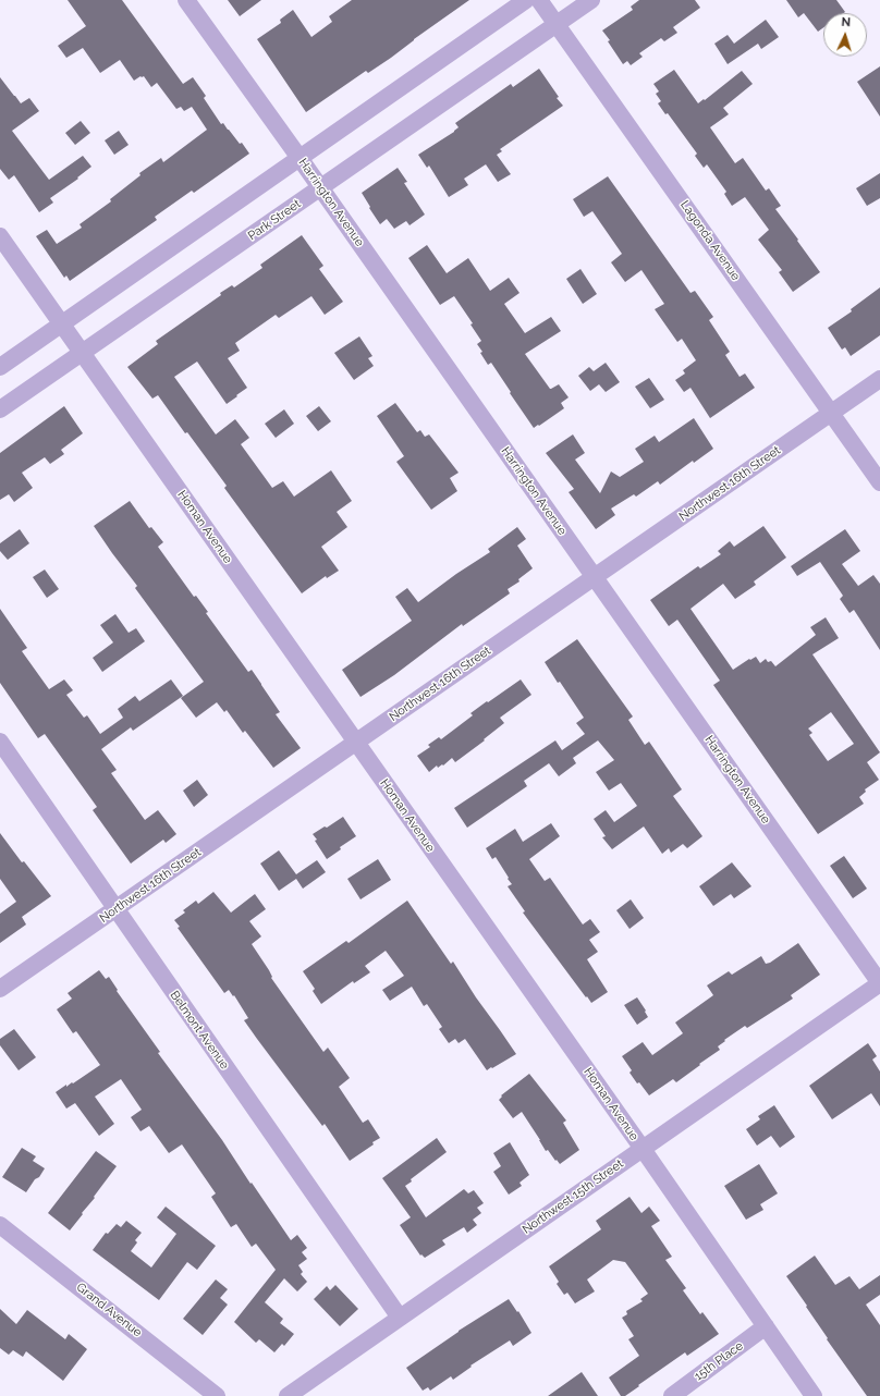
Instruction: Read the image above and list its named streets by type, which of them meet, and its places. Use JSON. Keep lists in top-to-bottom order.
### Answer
{
  "streets": {
    "street": [
      "Harrington Avenue",
      "Park Street",
      "Lagonda Avenue",
      "Northwest 16th Street",
      "Homan Avenue",
      "Belmont Avenue",
      "Northwest 15th Street",
      "Grand Avenue",
      "15th Place"
    ]
  },
  "crossings": [
    ["Harrington Avenue", "Park Street"],
    ["Harrington Avenue", "Northwest 16th Street"],
    ["Harrington Avenue", "Northwest 15th Street"],
    ["Park Street", "Lagonda Avenue"],
    ["Park Street", "Homan Avenue"],
    ["Lagonda Avenue", "Northwest 16th Street"],
    ["Northwest 16th Street", "Homan Avenue"],
    ["Northwest 16th Street", "Belmont Avenue"],
    ["Homan Avenue", "Northwest 15th Street"],
    ["Homan Avenue", "15th Place"],
    ["Belmont Avenue", "Northwest 15th Street"]
  ],
  "north": "top"
}
